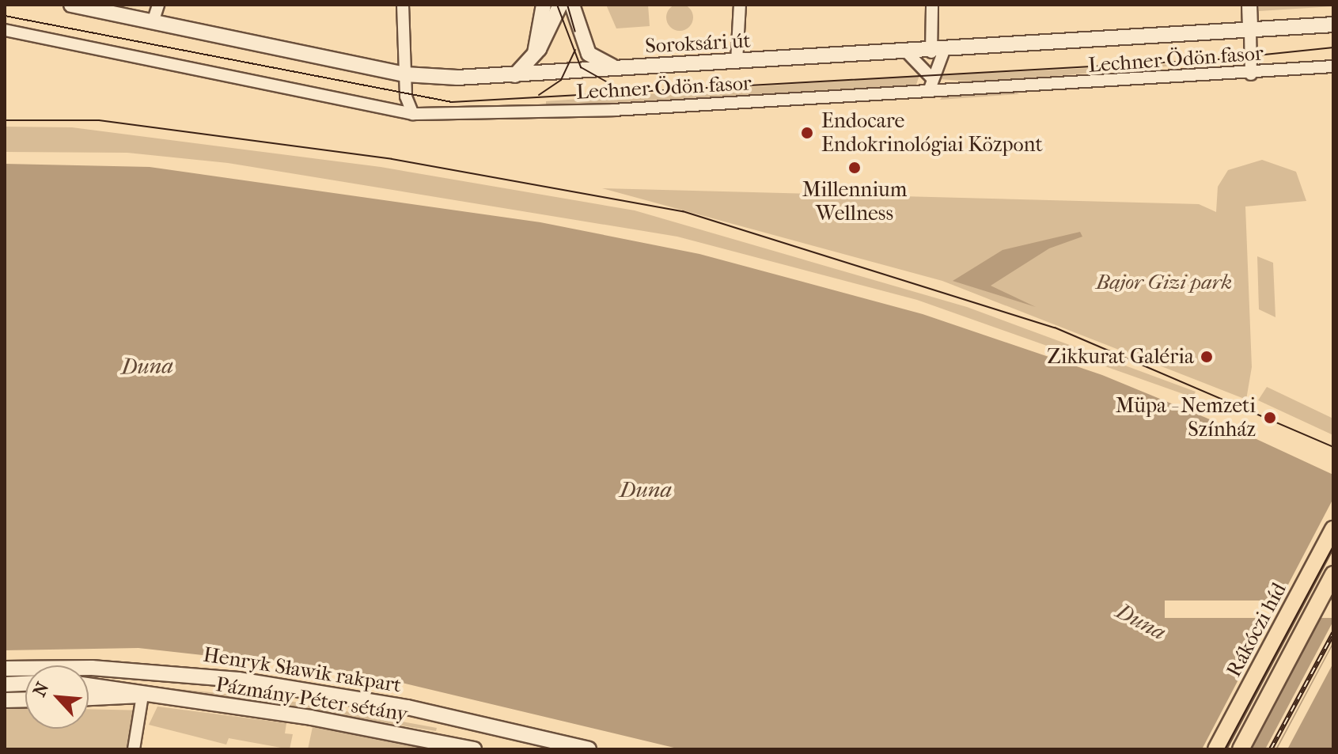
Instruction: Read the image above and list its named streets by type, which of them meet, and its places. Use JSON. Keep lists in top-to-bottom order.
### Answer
{
  "streets": {
    "main road": [
      "Soroksári út",
      "Rákóczi híd",
      "Henryk Sławik rakpart",
      "Pázmány Péter sétány"
    ],
    "street": ["Lechner Ödön fasor"]
  },
  "water": ["Duna"],
  "parks": ["Bajor Gizi park"],
  "places": [
    "Endocare Endokrinológiai Központ",
    "Millennium Wellness",
    "Zikkurat Galéria",
    "Müpa - Nemzeti Színház"
  ],
  "north": "top left"
}
